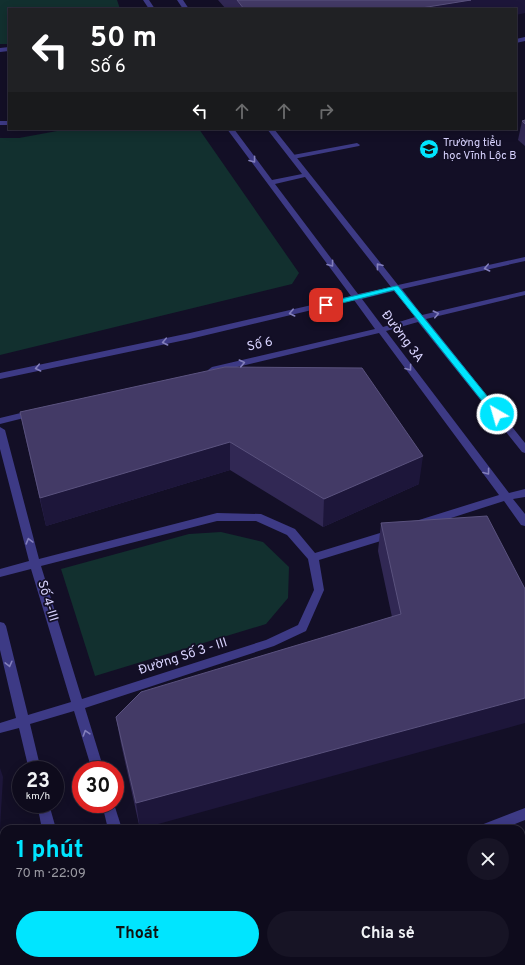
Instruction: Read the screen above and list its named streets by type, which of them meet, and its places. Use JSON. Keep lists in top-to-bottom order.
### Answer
{
  "streets": {
    "street": [
      "Đường 3A",
      "Số 6",
      "Số 4-III",
      "Đường Số 3 - III"
    ]
  },
  "crossings": [
    ["Đường 3A", "Số 6"],
    ["Số 4-III", "Đường Số 3 - III"]
  ],
  "one_way": ["Số 4-III"],
  "places": {
    "school or university": ["Trường tiểu học Vĩnh Lộc B"]
  },
  "page": {
    "turn": ["50 m", "Số 6"],
    "speed": "23 km/h",
    "limit": "30",
    "heading": ["1 phút", "70 m · 22:09"],
    "buttons": ["Thoát", "Chia sẻ"]
  }
}
